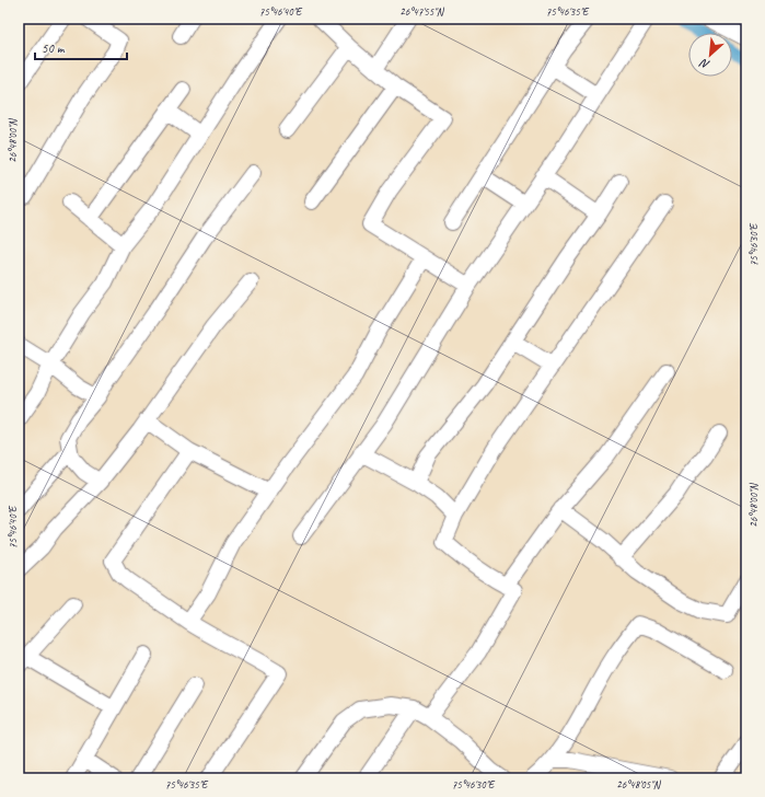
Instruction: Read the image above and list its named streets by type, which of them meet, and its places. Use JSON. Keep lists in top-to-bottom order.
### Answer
{
  "scale_bar": "50 m",
  "north": "bottom left",
  "coordinates": [
    "75°46'40\"E",
    "26°47'55\"N",
    "75°46'35\"E",
    "26°48'00\"N",
    "75°46'30\"E",
    "26°48'05\"N"
  ]
}
